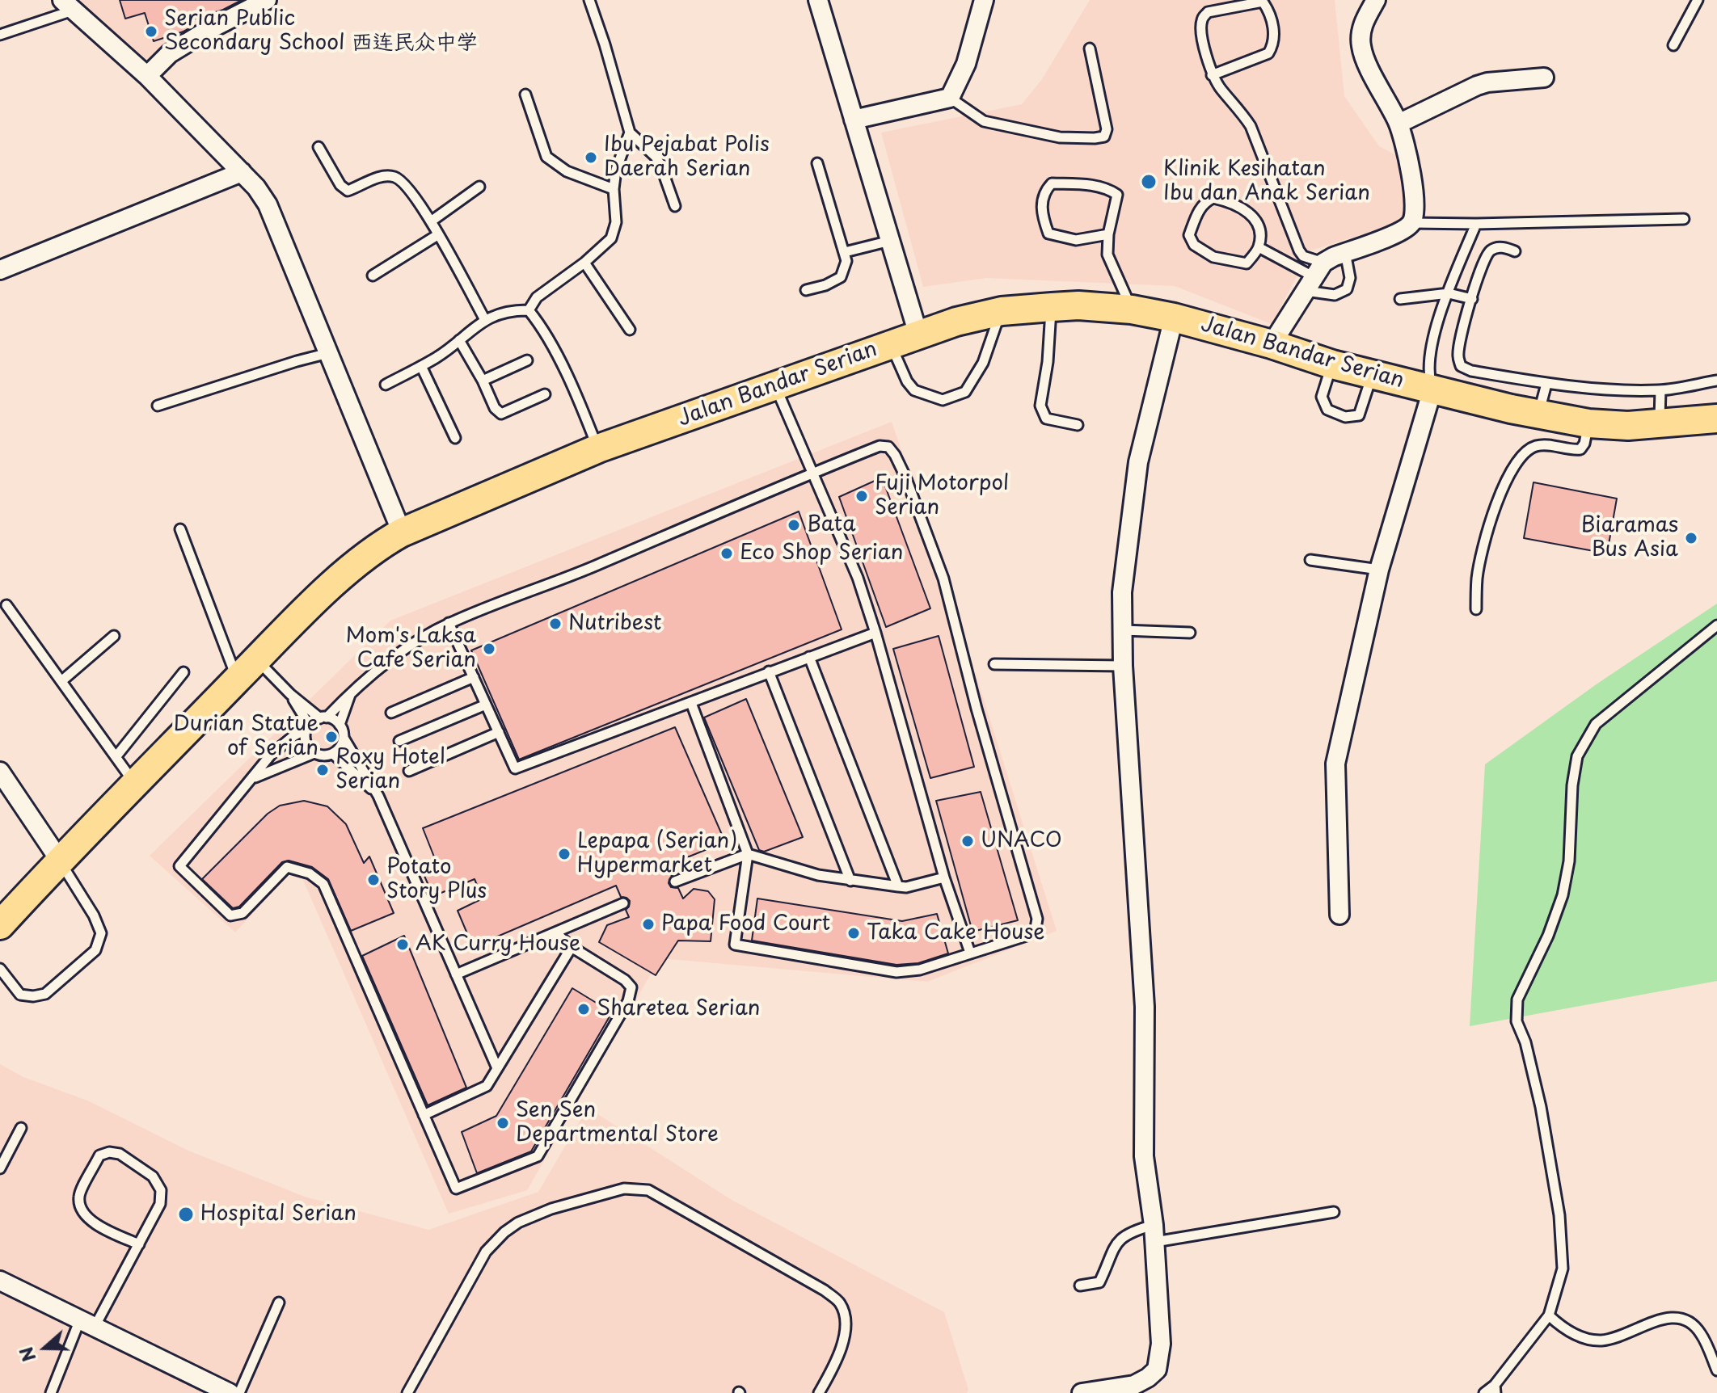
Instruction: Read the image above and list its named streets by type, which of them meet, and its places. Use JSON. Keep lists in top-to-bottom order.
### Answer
{
  "streets": {
    "main road": ["Jalan Bandar Serian"]
  },
  "places": [
    "Serian Public Secondary School 西连民众中学",
    "Ibu Pejabat Polis Daerah Serian",
    "Klinik Kesihatan Ibu dan Anak Serian",
    "Fuji Motorpol Serian",
    "Bata",
    "Biaramas Bus Asia",
    "Eco Shop Serian",
    "Nutribest",
    "Mom's Laksa Cafe Serian",
    "Durian Statue of Serian",
    "Roxy Hotel Serian",
    "UNACO",
    "Lepapa (Serian) Hypermarket",
    "Potato Story Plus",
    "Papa Food Court",
    "Taka Cake House",
    "AK Curry House",
    "Sharetea Serian",
    "Sen Sen Departmental Store",
    "Hospital Serian"
  ],
  "north": "left"
}
